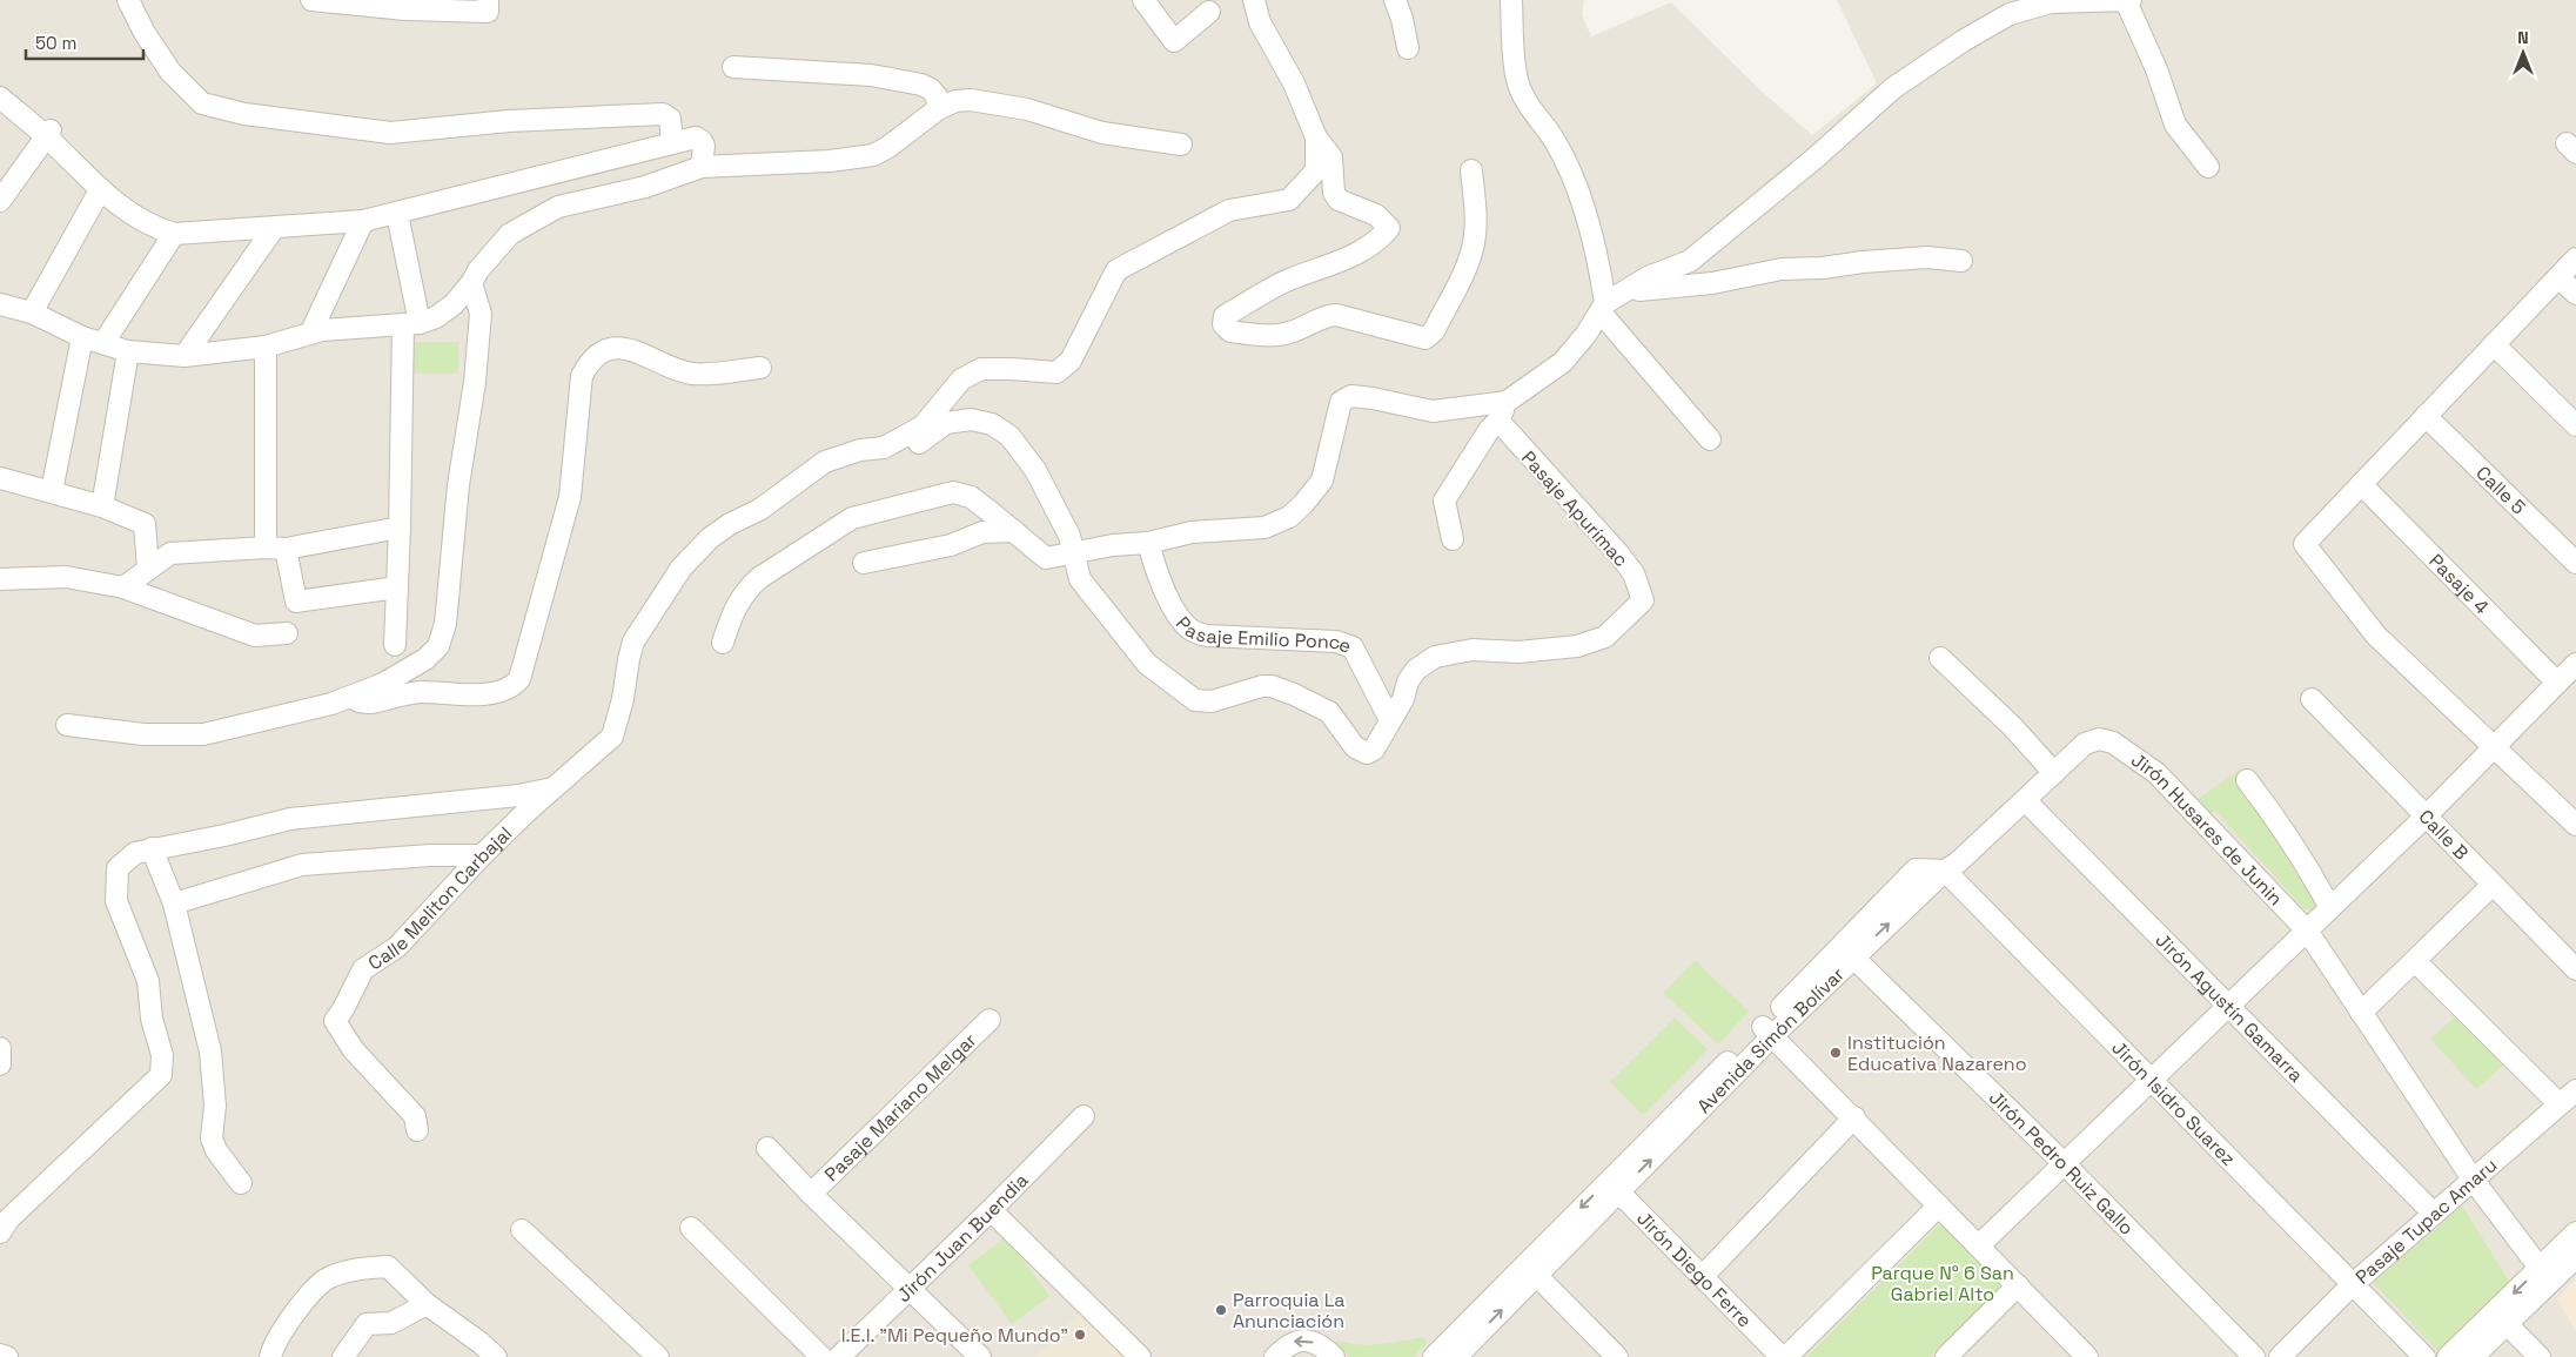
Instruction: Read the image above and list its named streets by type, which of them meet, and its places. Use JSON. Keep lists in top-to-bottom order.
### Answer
{
  "streets": {
    "street": [
      "Calle 5",
      "Pasaje Apurímac",
      "Pasaje 4",
      "Pasaje Emilio Ponce",
      "Jirón Husares de Junin",
      "Calle B",
      "Calle Meliton Carbajal",
      "Jirón Agustín Gamarra",
      "Avenida Simón Bolívar",
      "Jirón Isidro Suarez",
      "Pasaje Mariano Melgar",
      "Jirón Pedro Ruiz Gallo",
      "Pasaje Tupac Amaru",
      "Jirón Juan Buendia",
      "Jirón Diego Ferre"
    ]
  },
  "crossings": [
    ["Pasaje Apurímac", "Calle Meliton Carbajal"],
    ["Pasaje Emilio Ponce", "Calle Meliton Carbajal"],
    ["Jirón Husares de Junin", "Avenida Simón Bolívar"],
    ["Jirón Husares de Junin", "Pasaje Tupac Amaru"],
    ["Jirón Agustín Gamarra", "Avenida Simón Bolívar"],
    ["Jirón Agustín Gamarra", "Pasaje Tupac Amaru"],
    ["Avenida Simón Bolívar", "Jirón Isidro Suarez"],
    ["Avenida Simón Bolívar", "Jirón Pedro Ruiz Gallo"],
    ["Avenida Simón Bolívar", "Jirón Diego Ferre"],
    ["Jirón Isidro Suarez", "Pasaje Tupac Amaru"]
  ],
  "parks": ["Parque N° 6 San Gabriel Alto"],
  "places": ["Institución Educativa Nazareno", "Parroquia La Anunciación", "I.E.I. \"Mi Pequeño Mundo\""],
  "scale_bar": "50 m",
  "north": "top"
}
